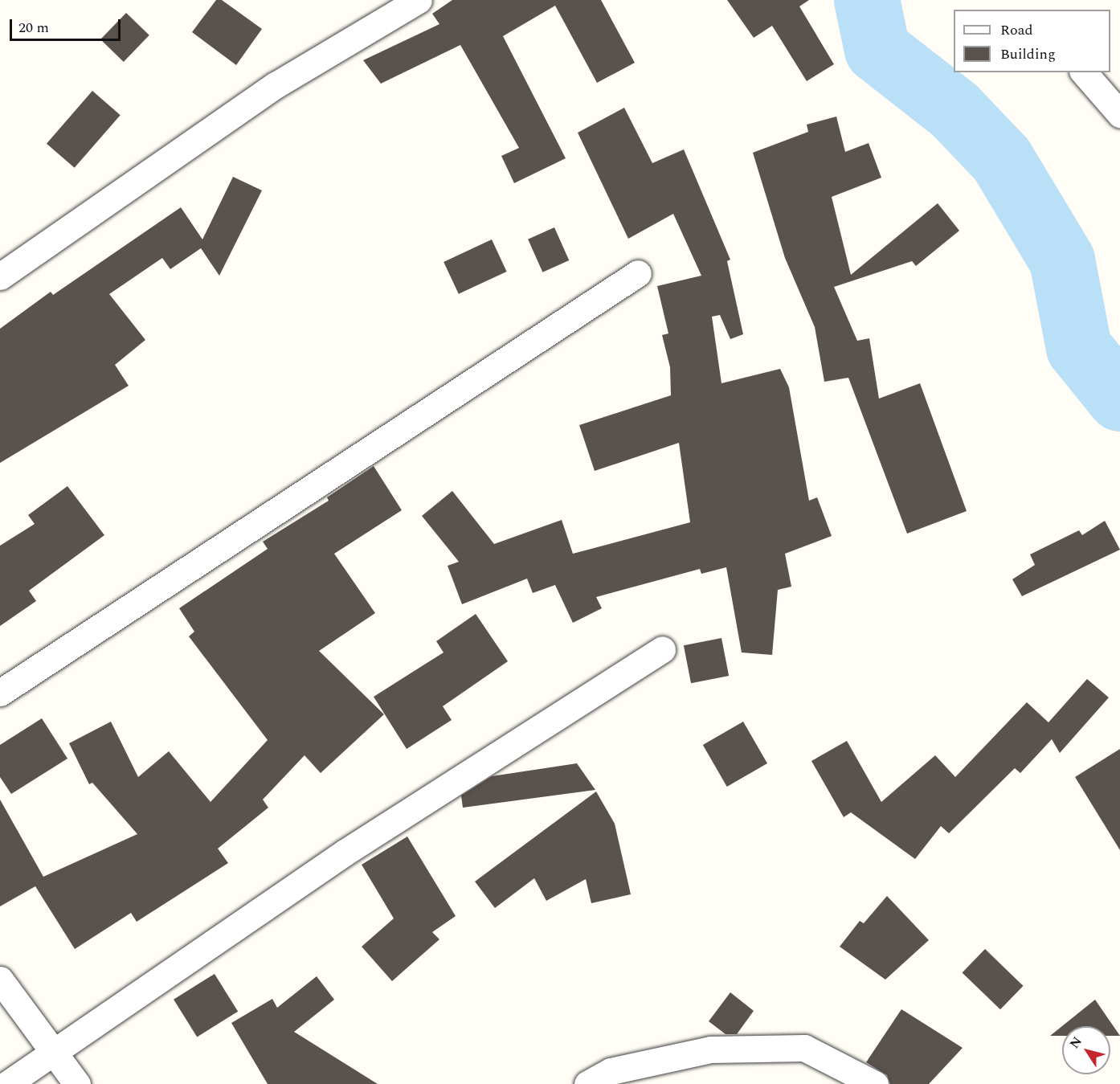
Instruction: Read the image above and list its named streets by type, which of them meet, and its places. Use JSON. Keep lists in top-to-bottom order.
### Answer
{
  "legend": ["Road", "Building"],
  "scale_bar": "20 m",
  "north": "top left"
}
